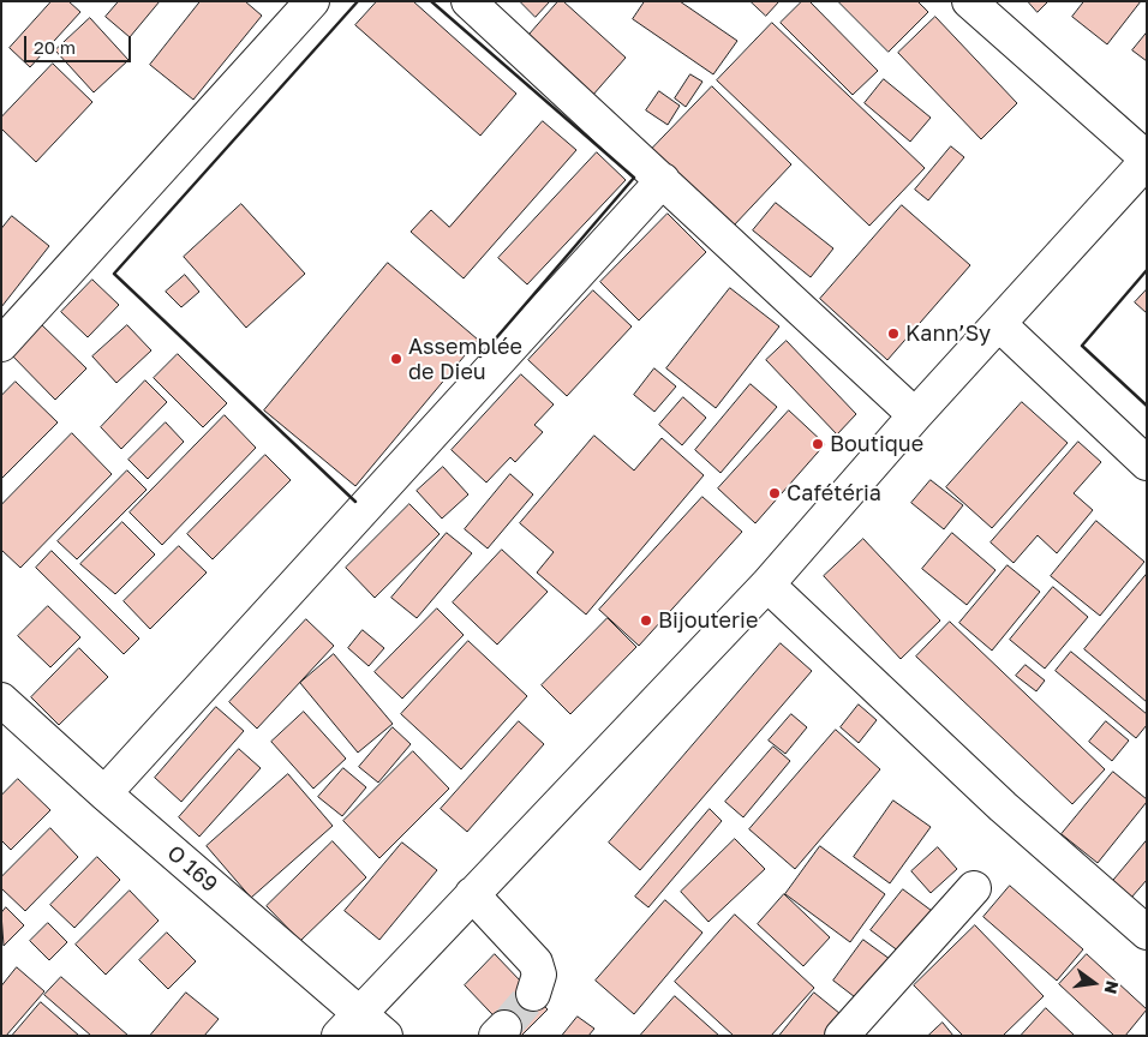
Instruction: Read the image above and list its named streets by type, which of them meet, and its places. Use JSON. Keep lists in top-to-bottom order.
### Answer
{
  "streets": {
    "street": ["O 169"]
  },
  "places": [
    "Kann’Sy",
    "Assemblée de Dieu",
    "Boutique",
    "Cafétéria",
    "Bijouterie"
  ],
  "scale_bar": "20 m",
  "north": "right"
}
